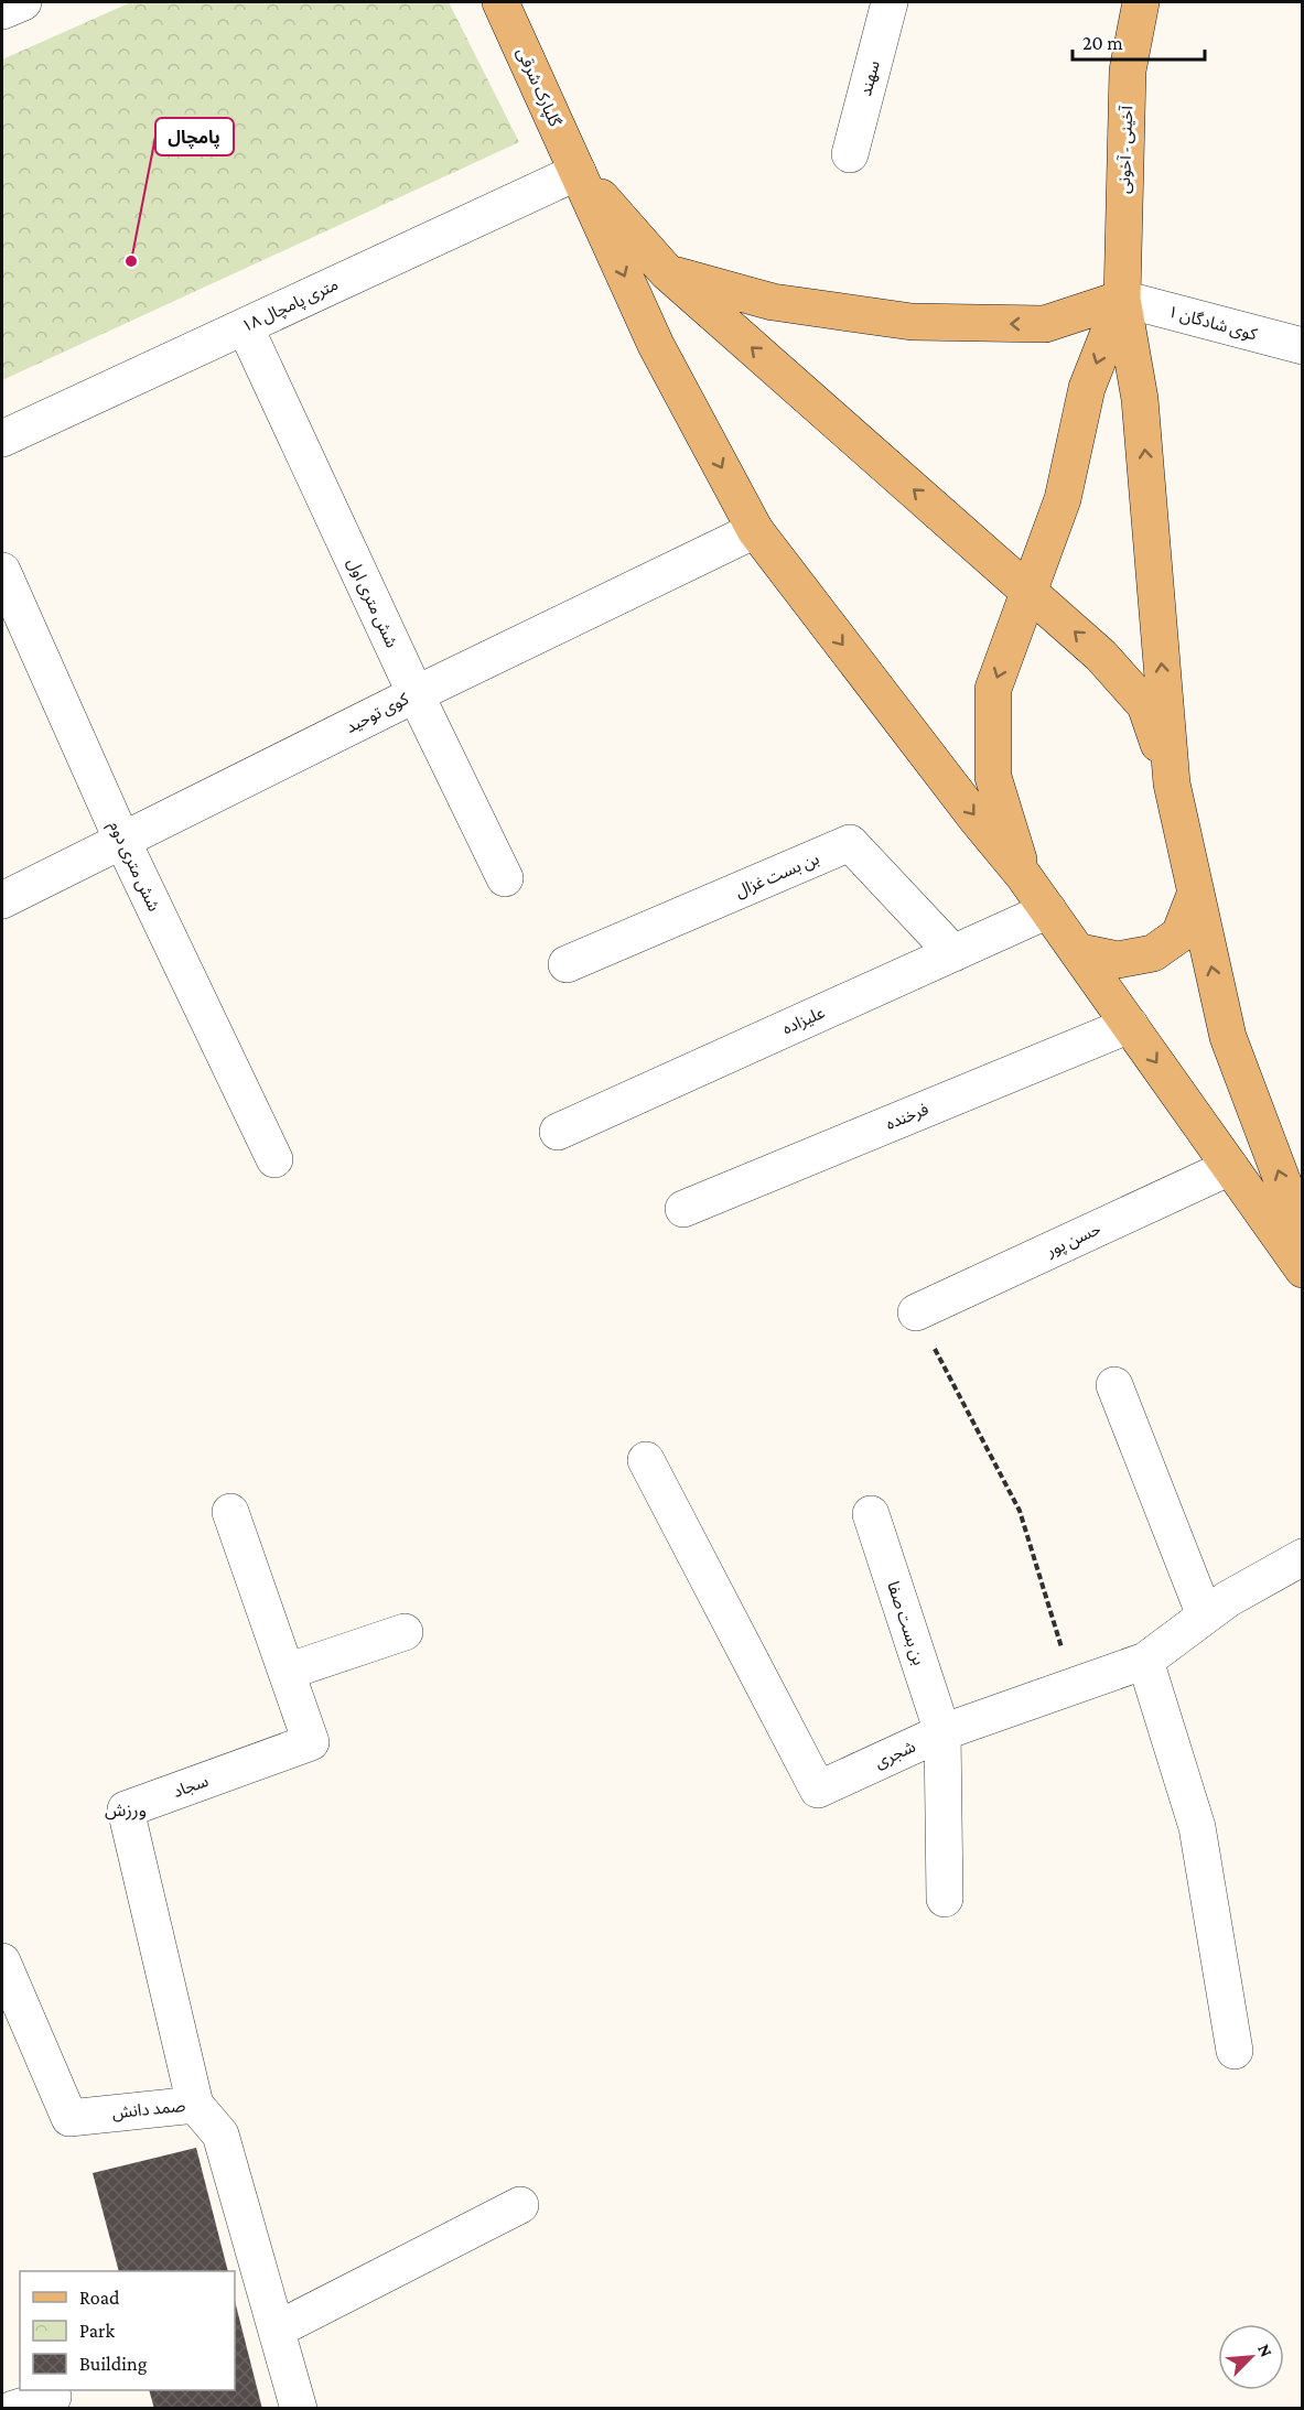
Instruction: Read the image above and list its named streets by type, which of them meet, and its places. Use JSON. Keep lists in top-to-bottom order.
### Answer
{
  "streets": {
    "main road": ["گلپارک شرقی", "آخینی - آخونی"],
    "street": [
      "سهند",
      "۱۸ متری پامچال",
      "کوی شادگان ۱",
      "شش متری اول",
      "کوی توحید",
      "شش متری دوم",
      "بن بست غزال",
      "علیزاده",
      "فرخنده",
      "حسن پور",
      "بن بست صفا",
      "شجری",
      "سجاد",
      "صمد دانش"
    ]
  },
  "crossings": [
    ["گلپارک شرقی", "۱۸ متری پامچال"],
    ["گلپارک شرقی", "کوی توحید"],
    ["آخینی - آخونی", "کوی شادگان ۱"],
    ["۱۸ متری پامچال", "شش متری اول"],
    ["شش متری اول", "کوی توحید"],
    ["کوی توحید", "شش متری دوم"],
    ["بن بست غزال", "علیزاده"],
    ["بن بست صفا", "شجری"],
    ["سجاد", "صمد دانش"]
  ],
  "districts": ["ورزش"],
  "places": ["پامچال"],
  "legend": ["Road", "Park", "Building"],
  "scale_bar": "20 m",
  "north": "top right"
}
